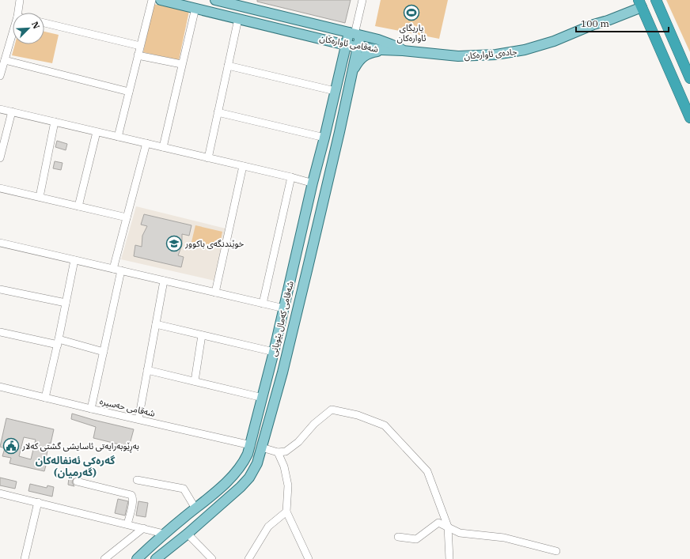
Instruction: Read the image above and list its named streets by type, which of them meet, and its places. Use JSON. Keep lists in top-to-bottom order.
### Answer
{
  "streets": {
    "main road": ["شەقامی ئاوارەکان", "جادەی ئاوارەکان", "شەقامی کەمال بێویانی"],
    "street": ["شەقامی حەسیرە"]
  },
  "crossings": [
    ["شەقامی ئاوارەکان", "جادەی ئاوارەکان"],
    ["شەقامی ئاوارەکان", "شەقامی کەمال بێویانی"],
    ["شەقامی کەمال بێویانی", "شەقامی حەسیرە"]
  ],
  "districts": ["گەرەکی ئەنفالەکان (گەرمیان)"],
  "places": {
    "sports": ["یاریگای ئاوارەکان"],
    "school or university": ["خوێندنگەی باکوور"],
    "public building": ["بەڕێوبەرایەتی ئاسایشی گشتی کەلار"]
  },
  "scale_bar": "100 m",
  "north": "top right"
}
